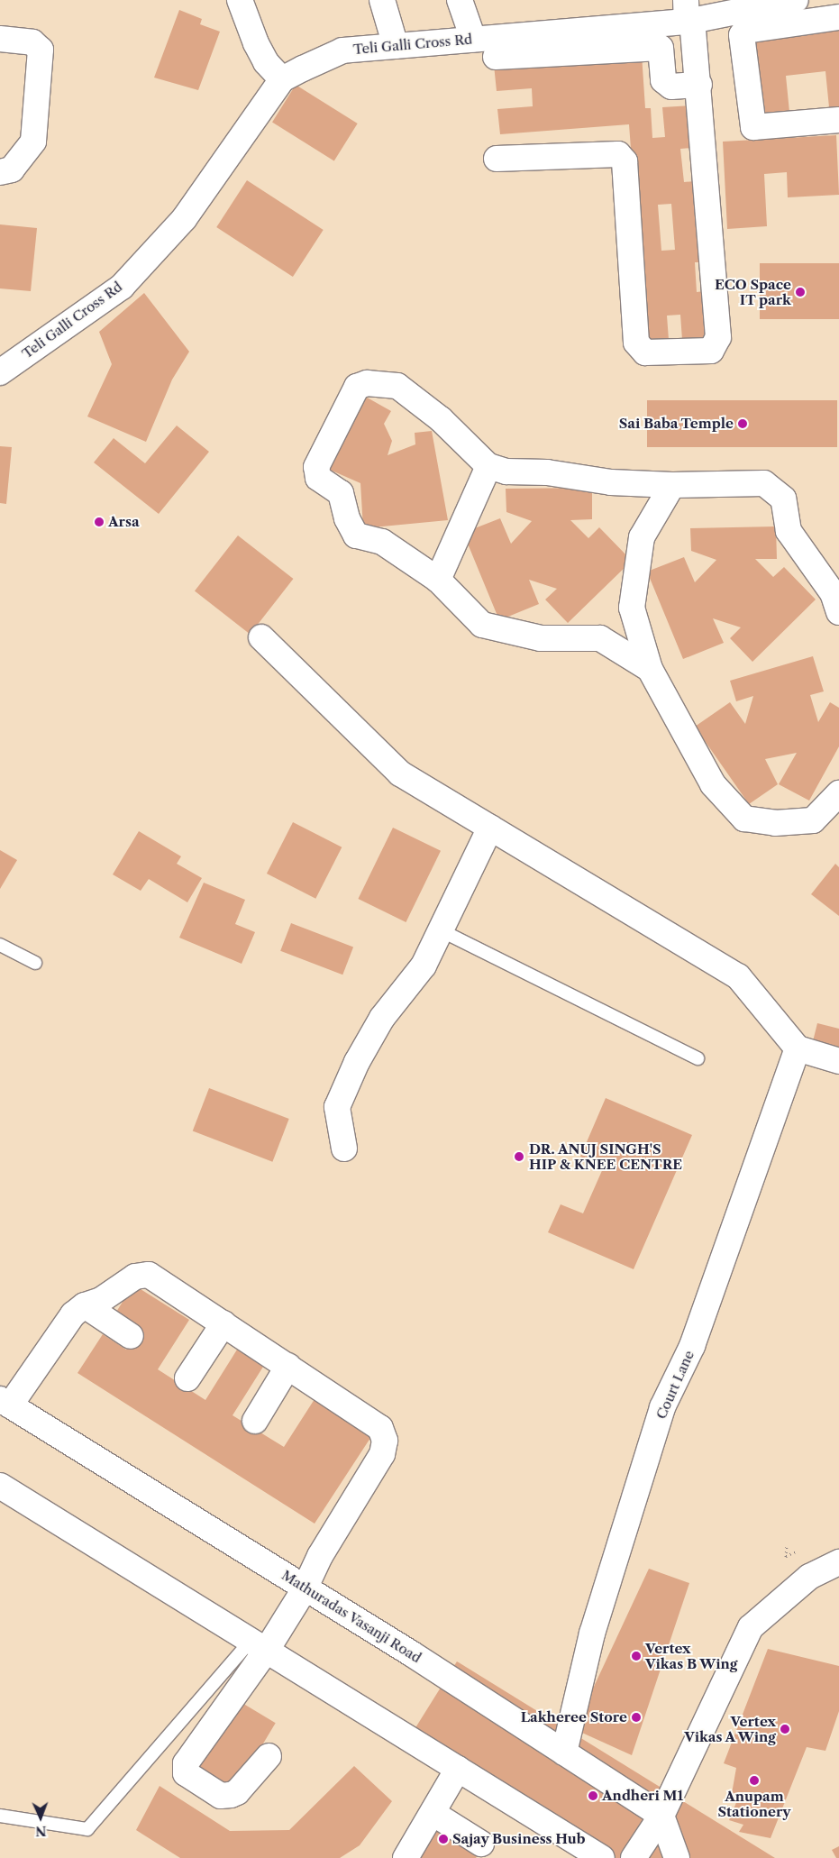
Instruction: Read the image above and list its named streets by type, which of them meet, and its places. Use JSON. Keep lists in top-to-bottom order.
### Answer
{
  "streets": {
    "street": ["Teli Galli Cross Rd", "Court Lane", "Mathuradas Vasanji Road"]
  },
  "crossings": [
    ["Court Lane", "Mathuradas Vasanji Road"]
  ],
  "places": [
    "ECO Space IT park",
    "Sai Baba Temple",
    "Arsa",
    "DR. ANUJ SINGH'S HIP & KNEE CENTRE",
    "Vertex Vikas B Wing",
    "Lakheree Store",
    "Vertex Vikas A Wing",
    "Anupam Stationery",
    "Andheri M1",
    "Sajay Business Hub"
  ],
  "north": "bottom"
}
